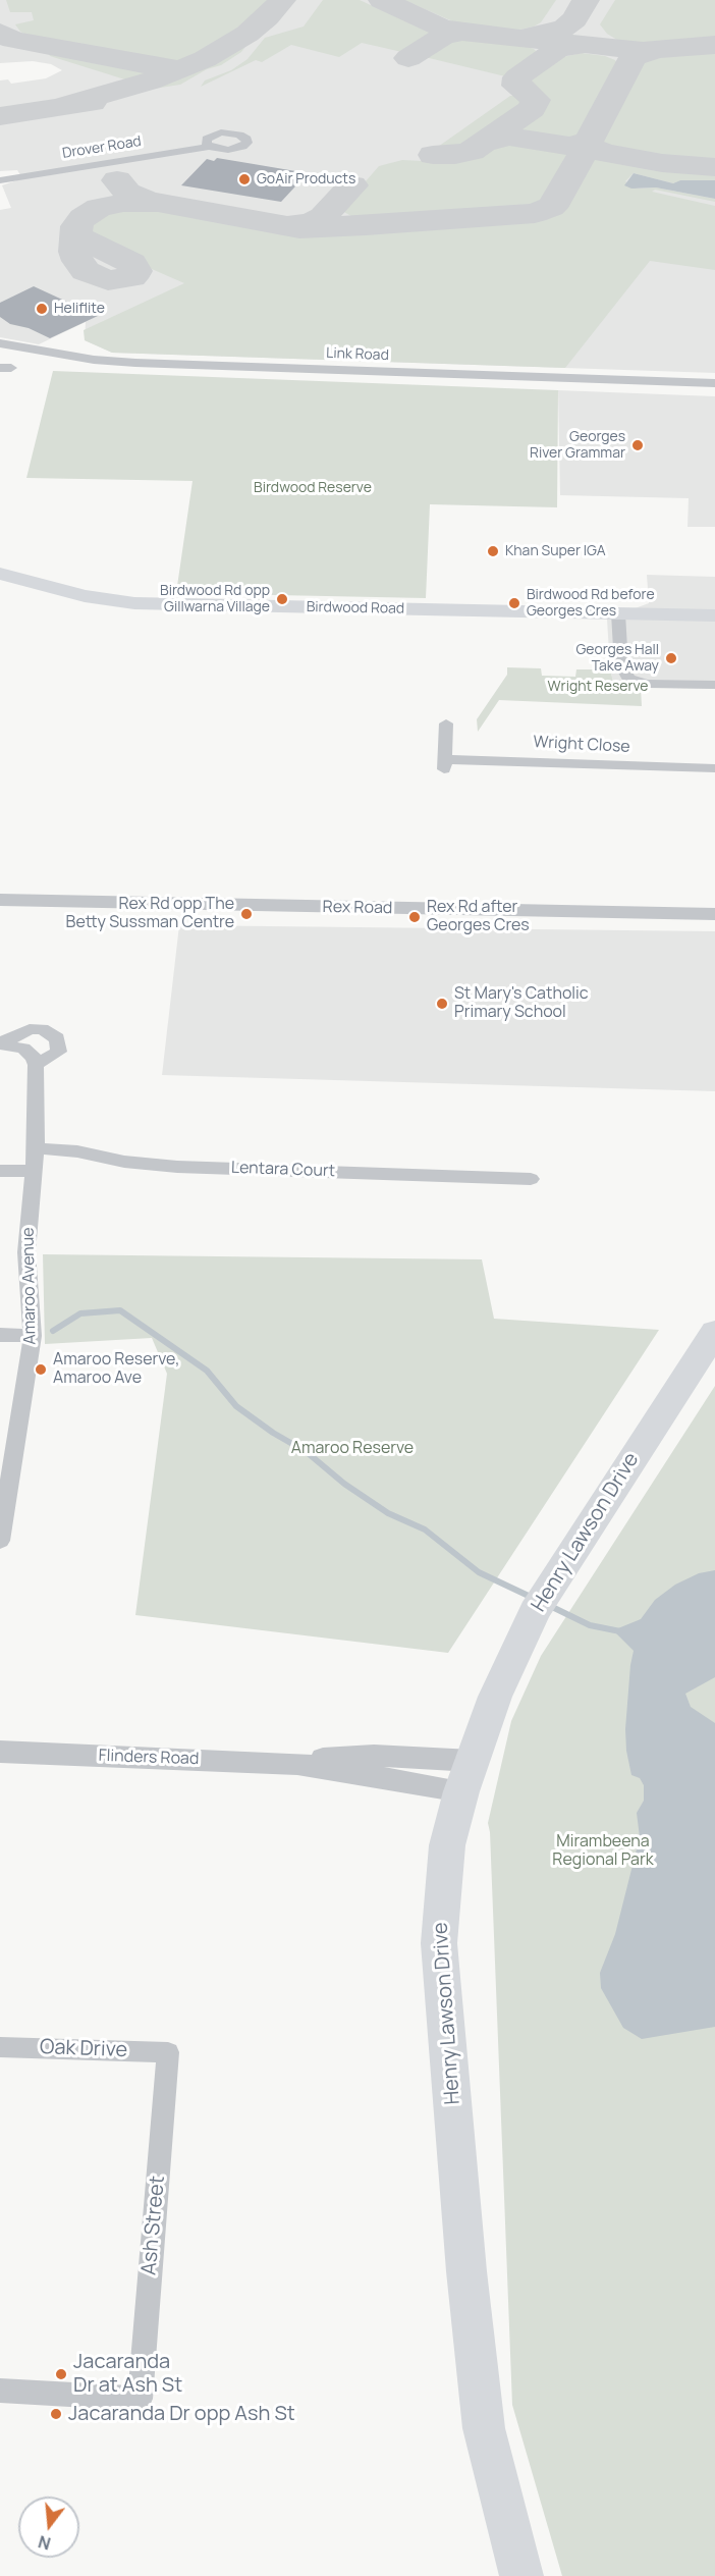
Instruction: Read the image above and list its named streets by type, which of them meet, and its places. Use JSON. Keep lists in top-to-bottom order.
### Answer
{
  "streets": {
    "main road": ["Birdwood Road", "Henry Lawson Drive"],
    "street": [
      "Drover Road",
      "Link Road",
      "Wright Close",
      "Rex Road",
      "Lentara Court",
      "Amaroo Avenue",
      "Flinders Road",
      "Oak Drive",
      "Ash Street"
    ]
  },
  "crossings": [
    ["Lentara Court", "Amaroo Avenue"],
    ["Henry Lawson Drive", "Flinders Road"],
    ["Oak Drive", "Ash Street"]
  ],
  "parks": [
    "Birdwood Reserve",
    "Wright Reserve",
    "Amaroo Reserve",
    "Mirambeena Regional Park"
  ],
  "places": [
    "GoAir Products",
    "Heliflite",
    "Georges River Grammar",
    "Khan Super IGA",
    "Birdwood Rd opp Gillwarna Village",
    "Birdwood Rd before Georges Cres",
    "Georges Hall Take Away",
    "Rex Rd opp The Betty Sussman Centre",
    "Rex Rd after Georges Cres",
    "St Mary's Catholic Primary School",
    "Amaroo Reserve, Amaroo Ave",
    "Jacaranda Dr at Ash St",
    "Jacaranda Dr opp Ash St"
  ],
  "north": "bottom"
}
